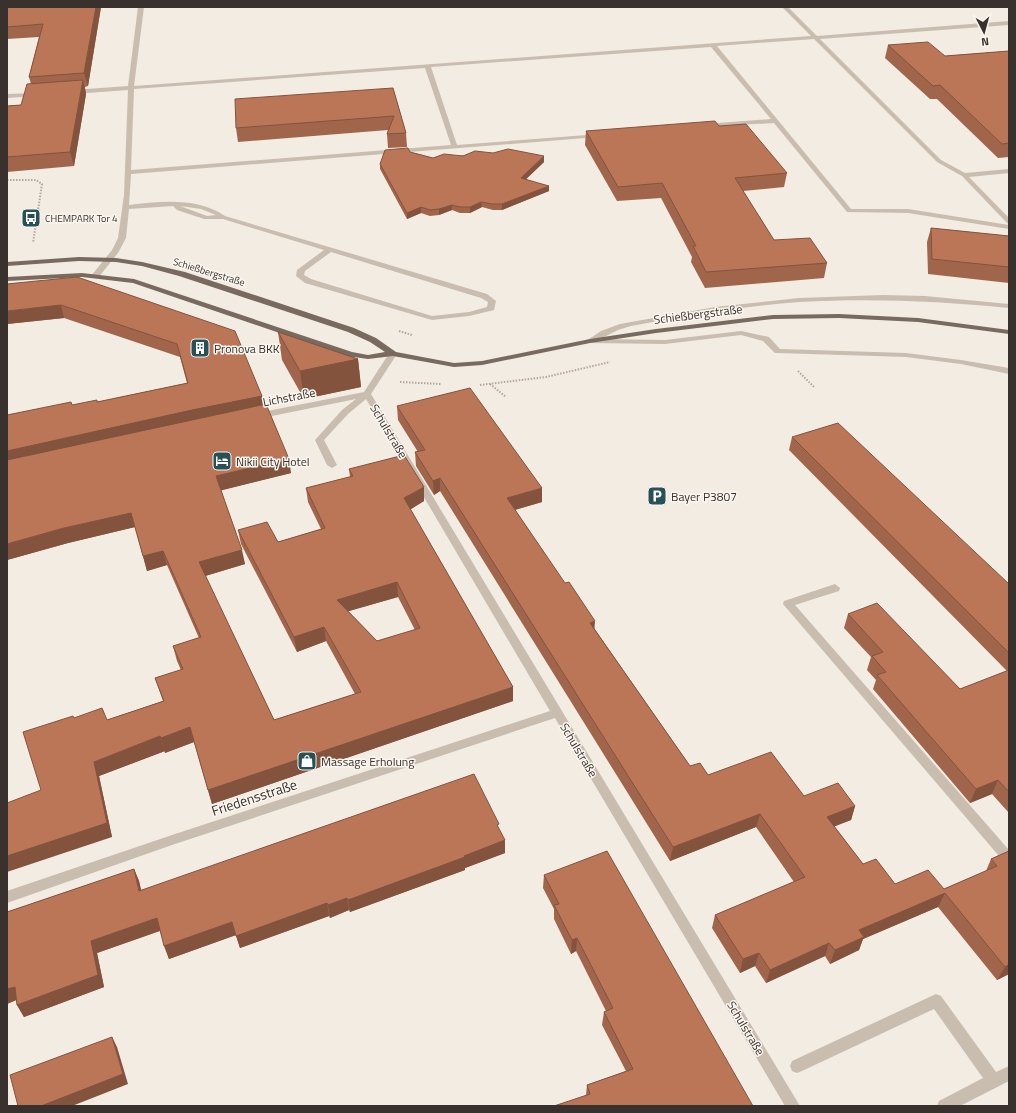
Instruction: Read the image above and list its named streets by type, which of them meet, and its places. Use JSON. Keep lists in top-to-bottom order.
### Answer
{
  "streets": {
    "main road": ["Schießbergstraße"],
    "street": ["Lichstraße", "Schulstraße", "Friedensstraße"]
  },
  "crossings": [
    ["Lichstraße", "Schulstraße"],
    ["Schulstraße", "Friedensstraße"]
  ],
  "places": {
    "bus stop": ["CHEMPARK Tor 4"],
    "building": ["Pronova BKK"],
    "hotel": ["Nikii City Hotel"],
    "parking": ["Bayer P3807"],
    "shop": ["Massage Erholung"]
  },
  "north": "bottom"
}
